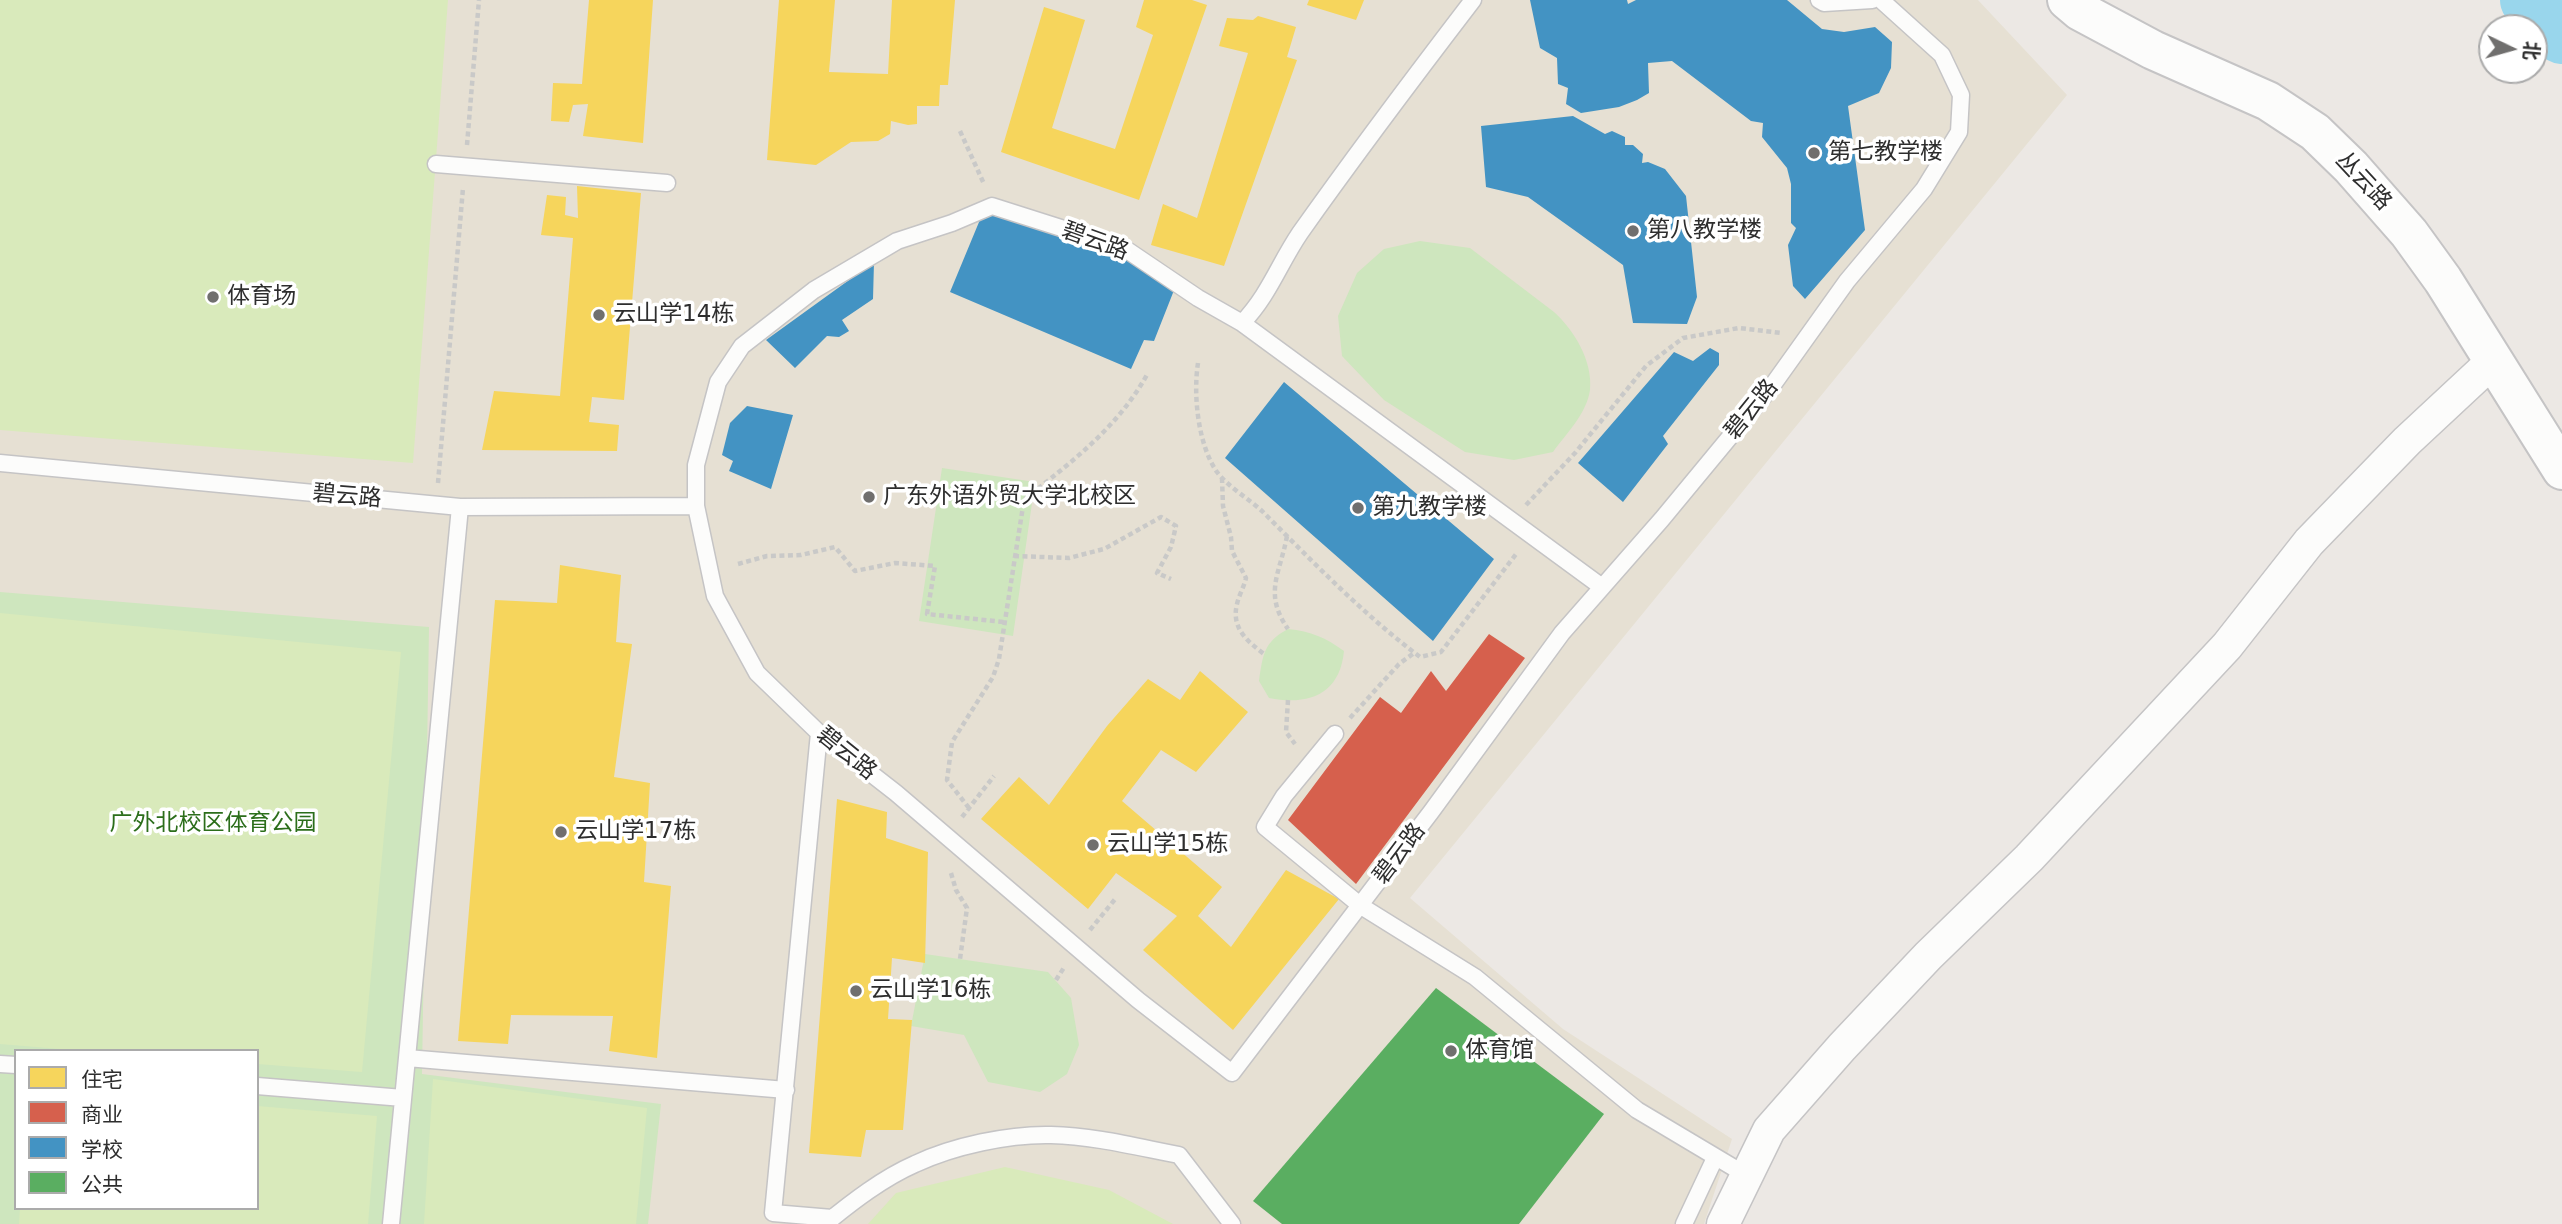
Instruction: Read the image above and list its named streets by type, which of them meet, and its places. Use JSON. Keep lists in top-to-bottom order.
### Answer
{
  "streets": {
    "street": ["丛云路"],
    "lane": ["碧云路"]
  },
  "parks": ["广外北校区体育公园"],
  "places": [
    "第七教学楼",
    "第八教学楼",
    "体育场",
    "云山学14栋",
    "广东外语外贸大学北校区",
    "第九教学楼",
    "云山学17栋",
    "云山学15栋",
    "云山学16栋",
    "体育馆"
  ],
  "legend": [
    "住宅",
    "商业",
    "学校",
    "公共"
  ],
  "north": "right"
}
